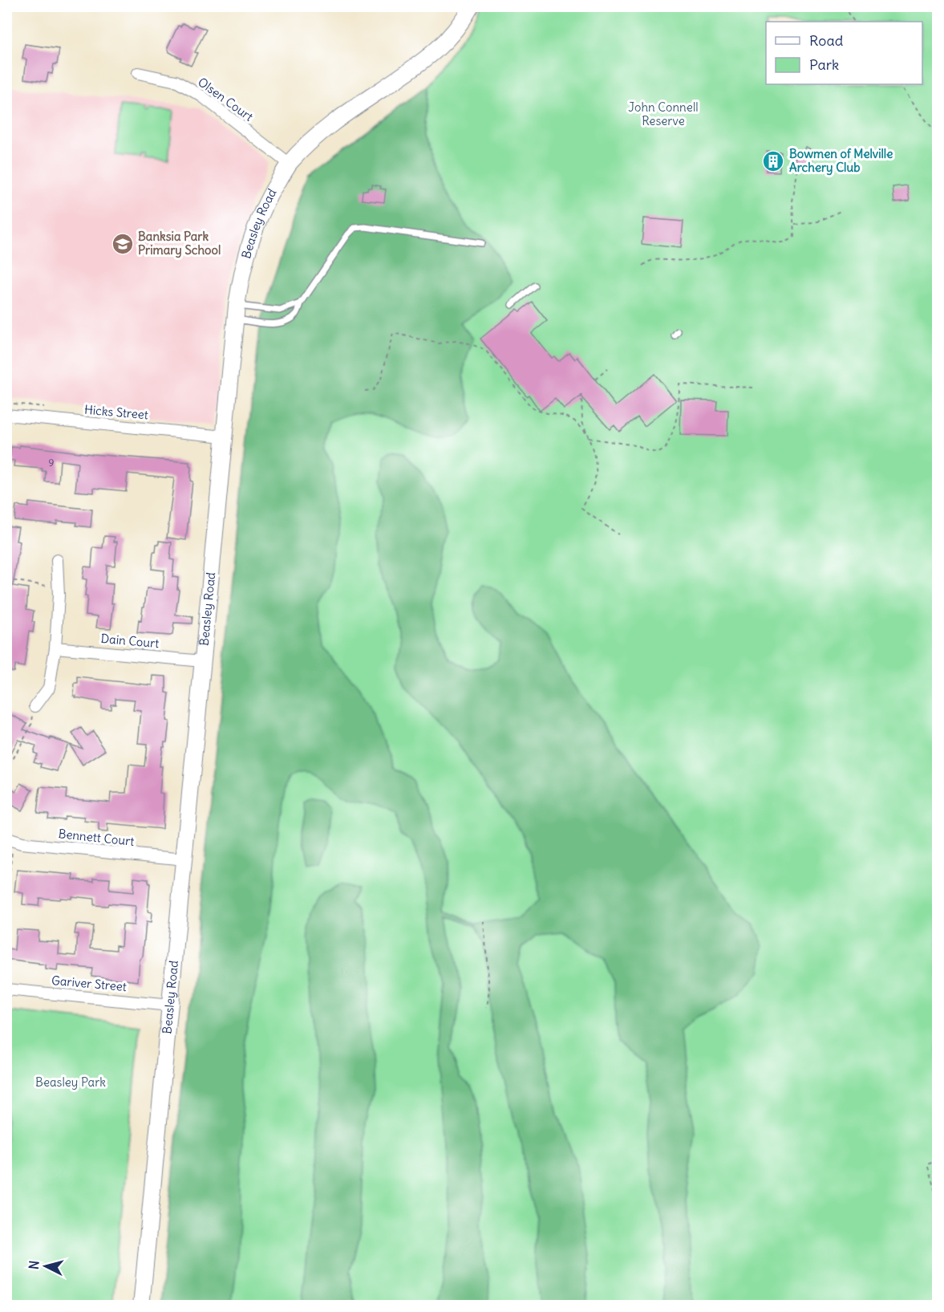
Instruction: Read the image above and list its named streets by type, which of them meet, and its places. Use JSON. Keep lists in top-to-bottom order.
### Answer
{
  "streets": {
    "main road": ["Beasley Road"],
    "street": [
      "Olsen Court",
      "Hicks Street",
      "Dain Court",
      "Bennett Court",
      "Gariver Street"
    ]
  },
  "crossings": [
    ["Olsen Court", "Beasley Road"],
    ["Beasley Road", "Hicks Street"],
    ["Beasley Road", "Dain Court"],
    ["Beasley Road", "Bennett Court"],
    ["Beasley Road", "Gariver Street"]
  ],
  "parks": ["John Connell Reserve", "Beasley Park"],
  "places": {
    "building": ["Bowmen of Melville Archery Club"],
    "school or university": ["Banksia Park Primary School"]
  },
  "house_numbers": ["9"],
  "legend": ["Road", "Park"],
  "north": "left"
}
